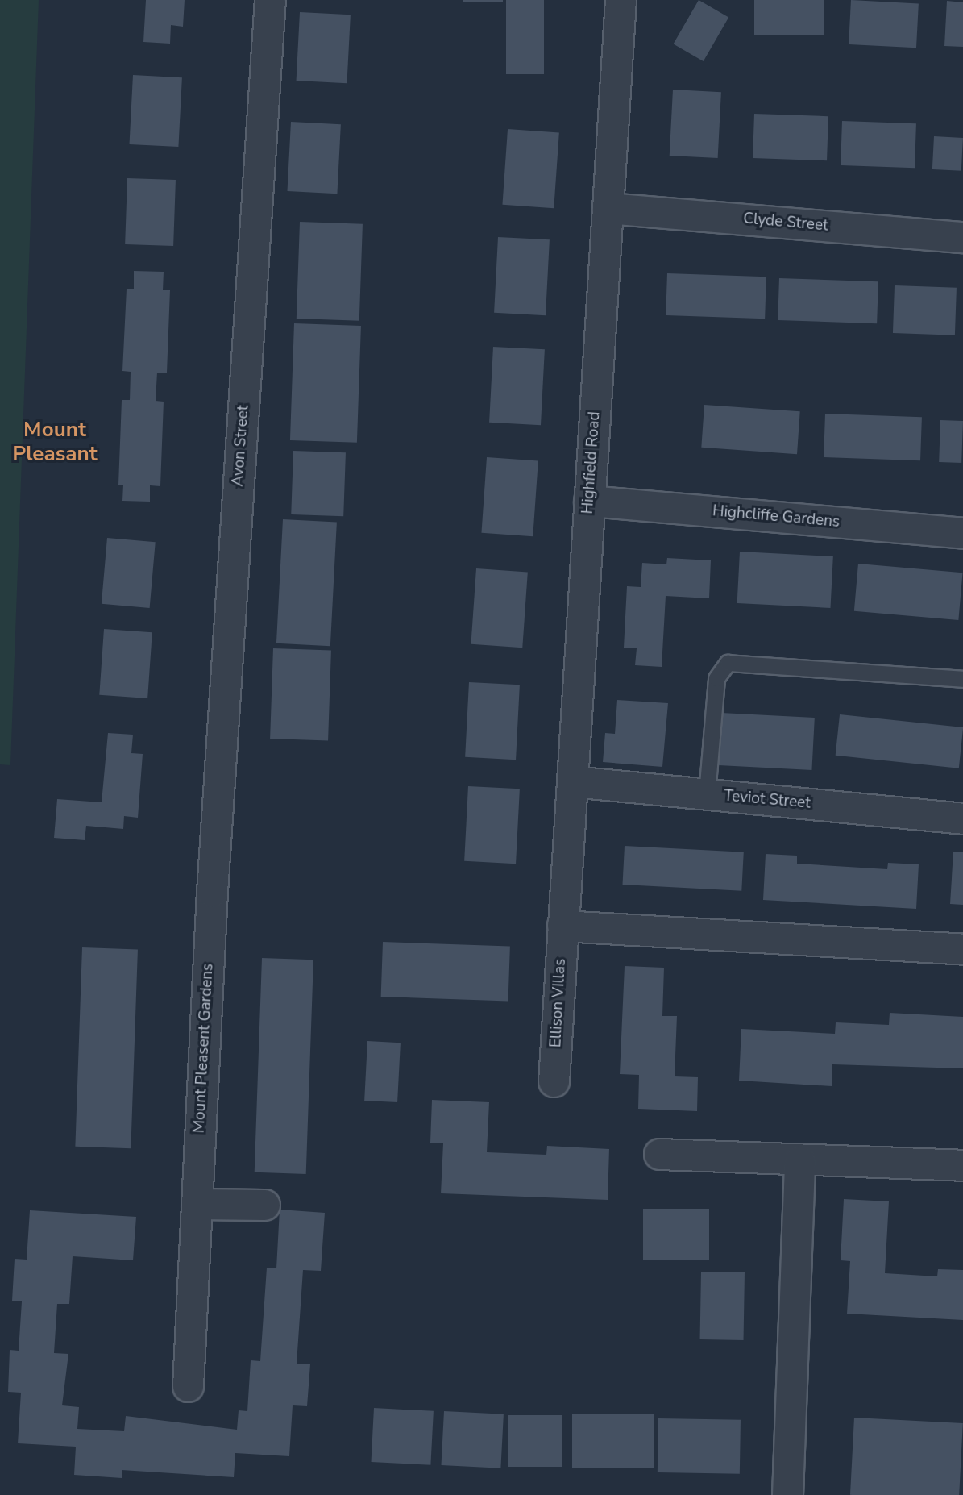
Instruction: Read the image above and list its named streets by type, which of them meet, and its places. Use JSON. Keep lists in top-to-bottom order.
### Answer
{
  "streets": {
    "street": [
      "Clyde Street",
      "Avon Street",
      "Highfield Road",
      "Highcliffe Gardens",
      "Teviot Street",
      "Ellison VIllas",
      "Mount Pleasent Gardens"
    ]
  },
  "crossings": [
    ["Clyde Street", "Highfield Road"],
    ["Avon Street", "Mount Pleasent Gardens"],
    ["Highfield Road", "Highcliffe Gardens"],
    ["Highfield Road", "Teviot Street"],
    ["Highfield Road", "Ellison VIllas"]
  ],
  "districts": ["Mount Pleasant"]
}
